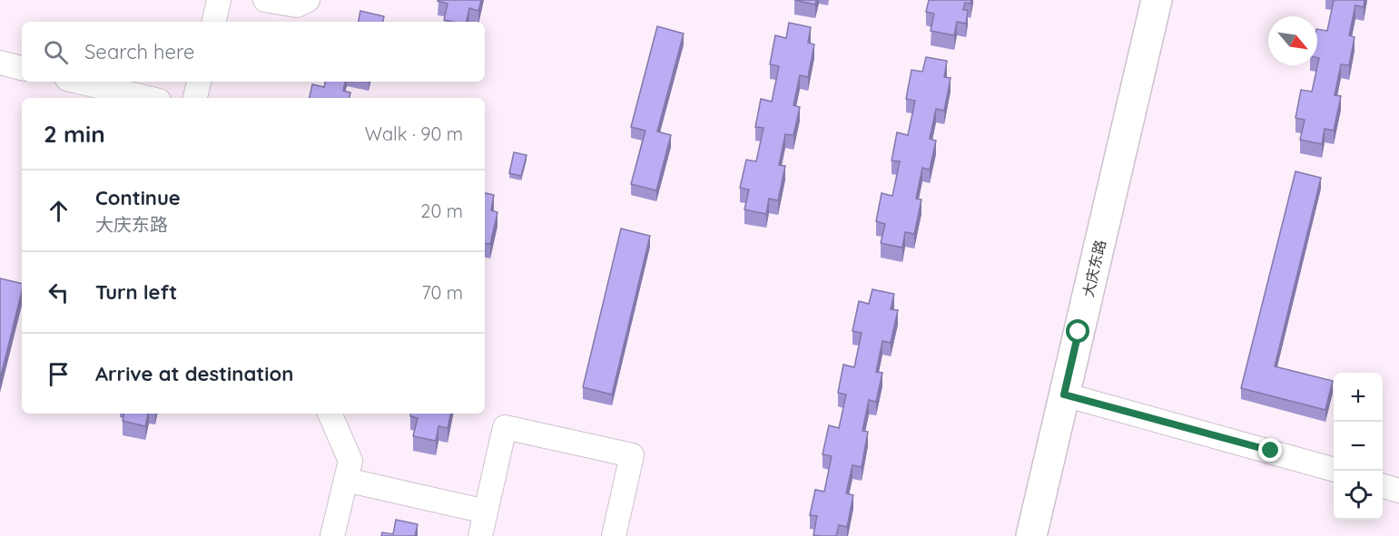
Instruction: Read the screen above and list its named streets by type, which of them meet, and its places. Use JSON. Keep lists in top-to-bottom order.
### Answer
{
  "streets": {
    "main road": ["大庆东路"]
  },
  "north": "bottom right",
  "page": {
    "search": "Search here",
    "heading": ["2 min", "Walk · 90 m"],
    "list": [
      ["Continue", "大庆东路", "20 m"],
      ["Turn left", "70 m"],
      "Arrive at destination"
    ],
    "map_buttons": ["+", "−"]
  }
}
